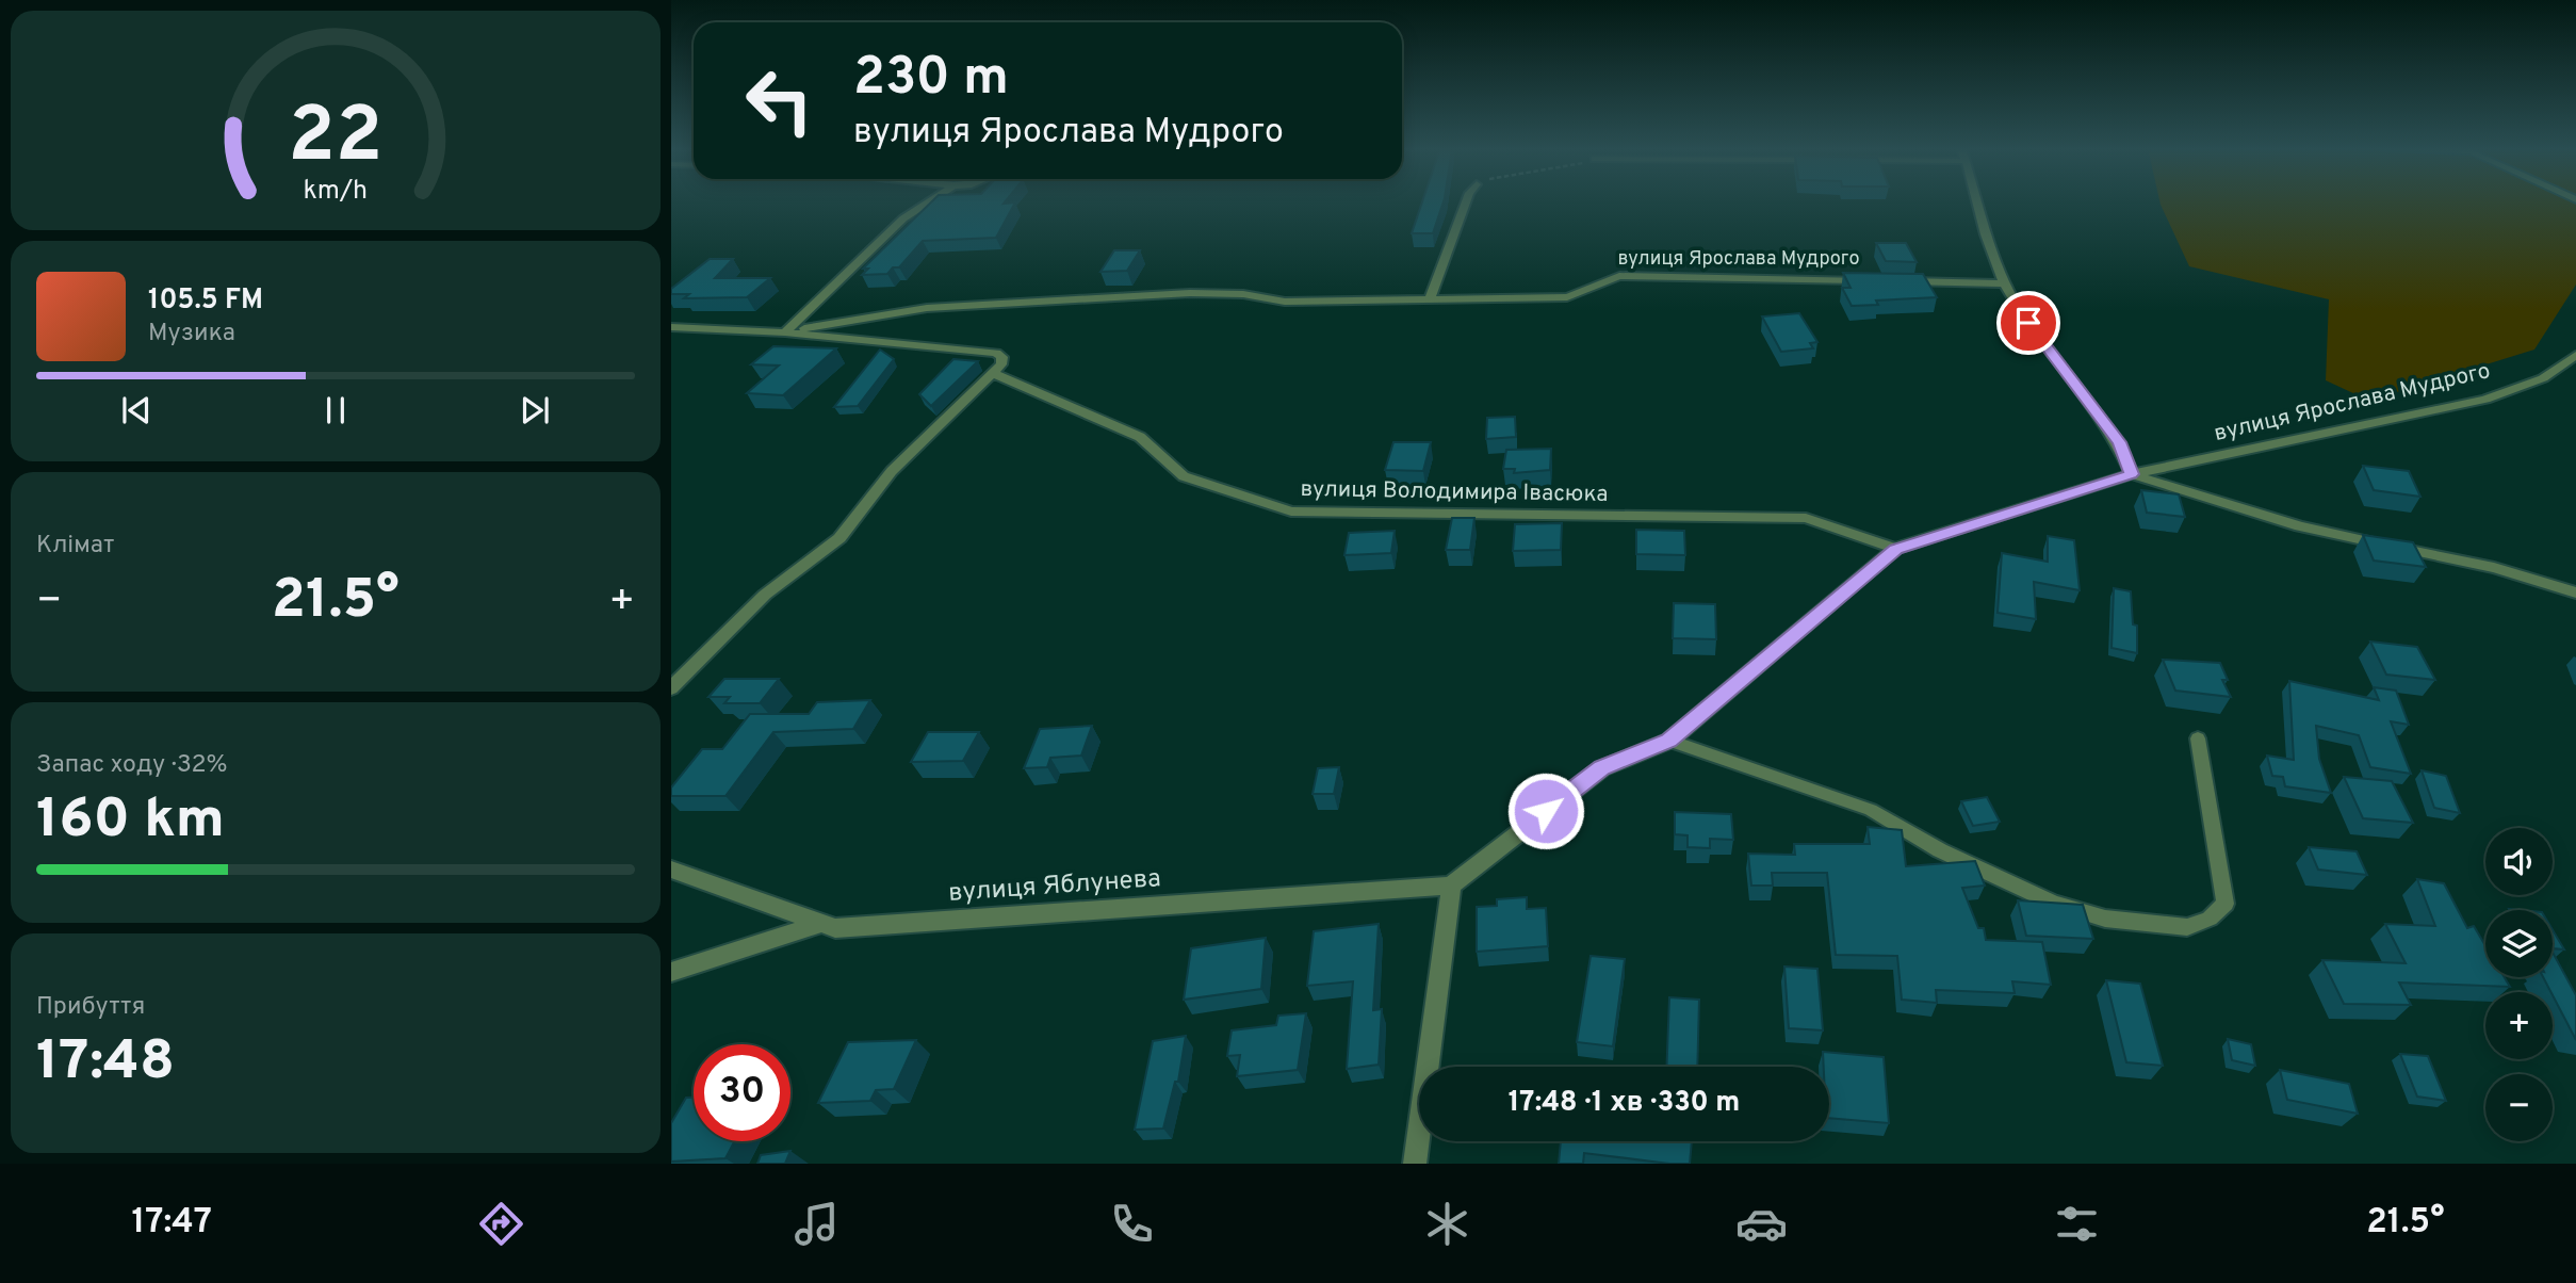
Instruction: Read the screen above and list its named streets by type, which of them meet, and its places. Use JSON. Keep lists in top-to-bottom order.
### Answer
{
  "streets": {
    "street": ["вулиця Ярослава Мудрого", "вулиця Володимира Івасюка", "вулиця Яблунева"]
  },
  "crossings": [
    ["вулиця Ярослава Мудрого", "вулиця Володимира Івасюка"],
    ["вулиця Ярослава Мудрого", "вулиця Яблунева"]
  ],
  "page": {
    "turn": ["230 m", "вулиця Ярослава Мудрого"],
    "song": ["105.5 FM", "Музика"],
    "tile": [
      "Клімат",
      ["Запас ходу · 32%", "160 km"],
      ["Прибуття", "17:48"]
    ],
    "heat": ["−", "21.5°", "+"],
    "map_buttons": ["+", "−"],
    "limit": "30",
    "trip": "17:48 · 1 хв · 330 m",
    "tabs": ["17:47", "21.5°"],
    "gauge": ["22", "km/h"]
  }
}
